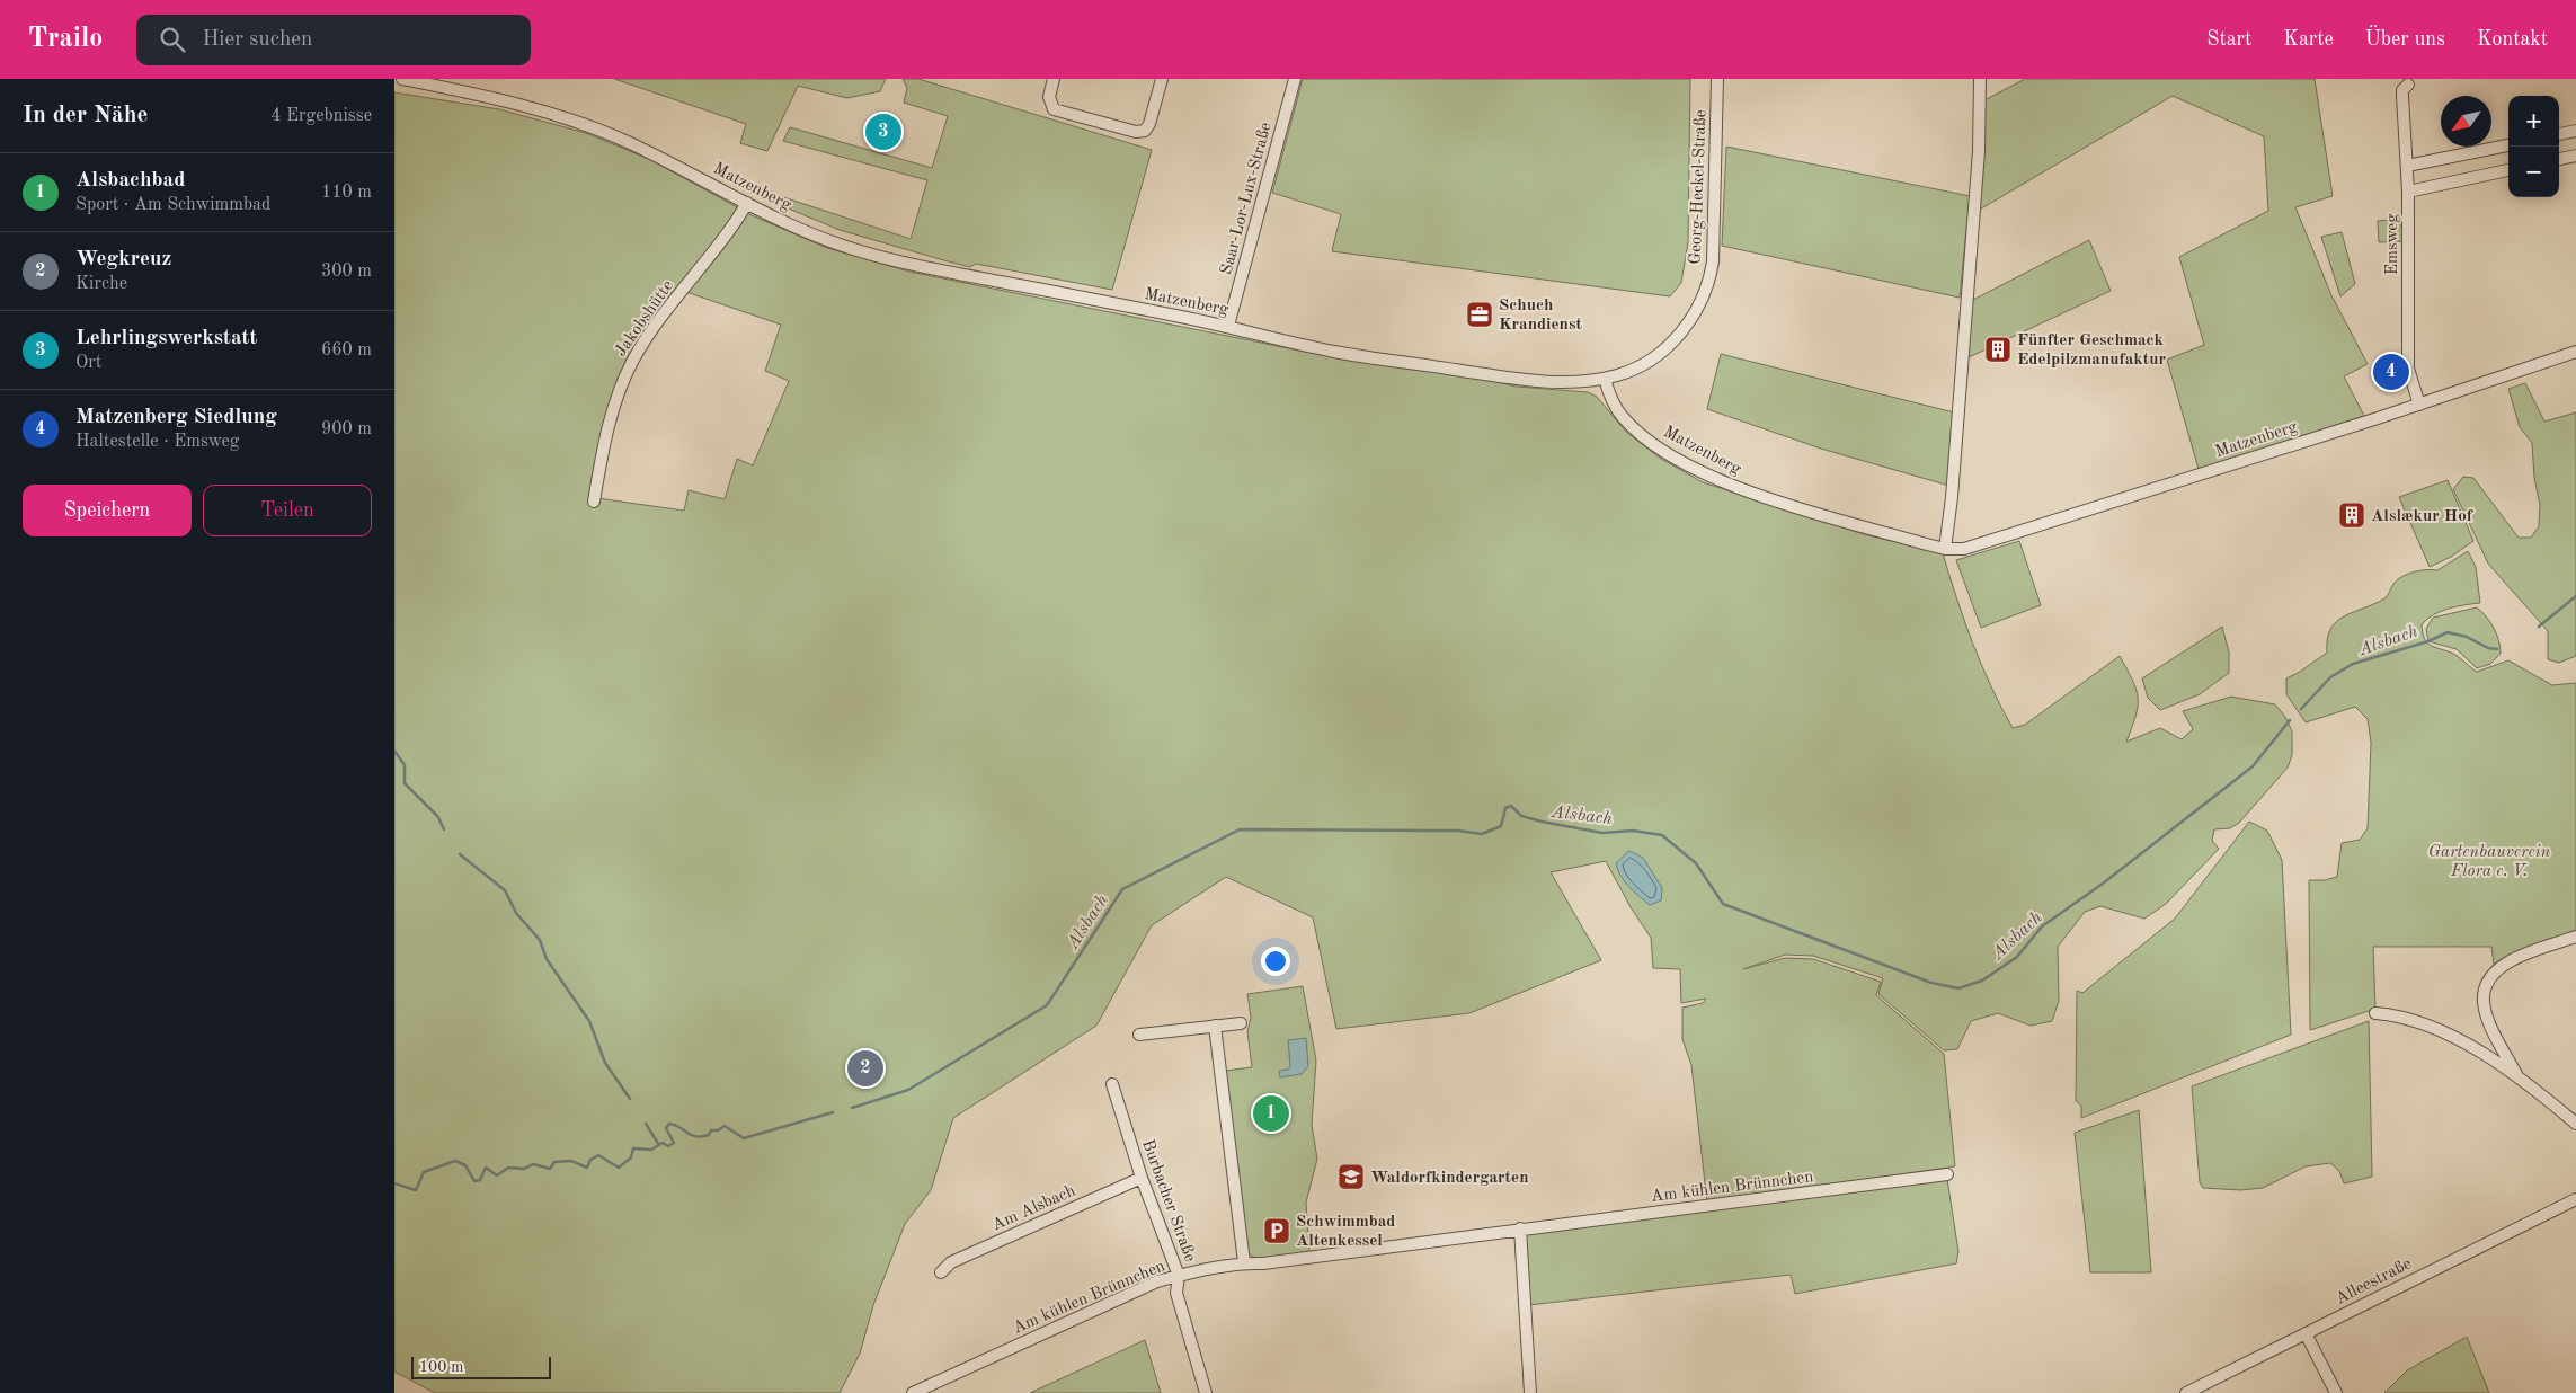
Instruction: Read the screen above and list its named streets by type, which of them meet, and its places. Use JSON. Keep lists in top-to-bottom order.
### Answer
{
  "streets": {
    "street": [
      "Matzenberg",
      "Georg-Heckel-Straße",
      "Saar-Lor-Lux-Straße",
      "Emsweg",
      "Jakobshütte",
      "Am kühlen Brünnchen",
      "Burbacher Straße",
      "Am Alsbach",
      "Alleestraße"
    ]
  },
  "crossings": [
    ["Matzenberg", "Georg-Heckel-Straße"],
    ["Matzenberg", "Saar-Lor-Lux-Straße"],
    ["Matzenberg", "Emsweg"],
    ["Matzenberg", "Jakobshütte"],
    ["Am kühlen Brünnchen", "Burbacher Straße"],
    ["Burbacher Straße", "Am Alsbach"]
  ],
  "water": ["Alsbach"],
  "parks": ["Gartenbauverein Flora e. V."],
  "places": {
    "office": ["Schuch Krandienst"],
    "building": ["Fünfter Geschmack Edelpilzmanufaktur", "Alslækur Hof"],
    "school or university": ["Waldorfkindergarten"],
    "parking": ["Schwimmbad Altenkessel"]
  },
  "scale_bar": "100 m",
  "north": "bottom left",
  "page": {
    "header": "Trailo",
    "search": "Hier suchen",
    "nav": [
      "Start",
      "Karte",
      "Über uns",
      "Kontakt"
    ],
    "heading": ["In der Nähe", "4 Ergebnisse"],
    "map_buttons": ["+", "−"],
    "pins": [
      "3",
      "4",
      "2",
      "1"
    ],
    "list": [
      {
        "mark": "1",
        "name": "Alsbachbad",
        "note": "Sport · Am Schwimmbad",
        "value": "110 m"
      },
      {
        "mark": "2",
        "name": "Wegkreuz",
        "note": "Kirche",
        "value": "300 m"
      },
      {
        "mark": "3",
        "name": "Lehrlingswerkstatt",
        "note": "Ort",
        "value": "660 m"
      },
      {
        "mark": "4",
        "name": "Matzenberg Siedlung",
        "note": "Haltestelle · Emsweg",
        "value": "900 m"
      }
    ],
    "buttons": ["Speichern", "Teilen"],
    "scale": "100 m"
  }
}
